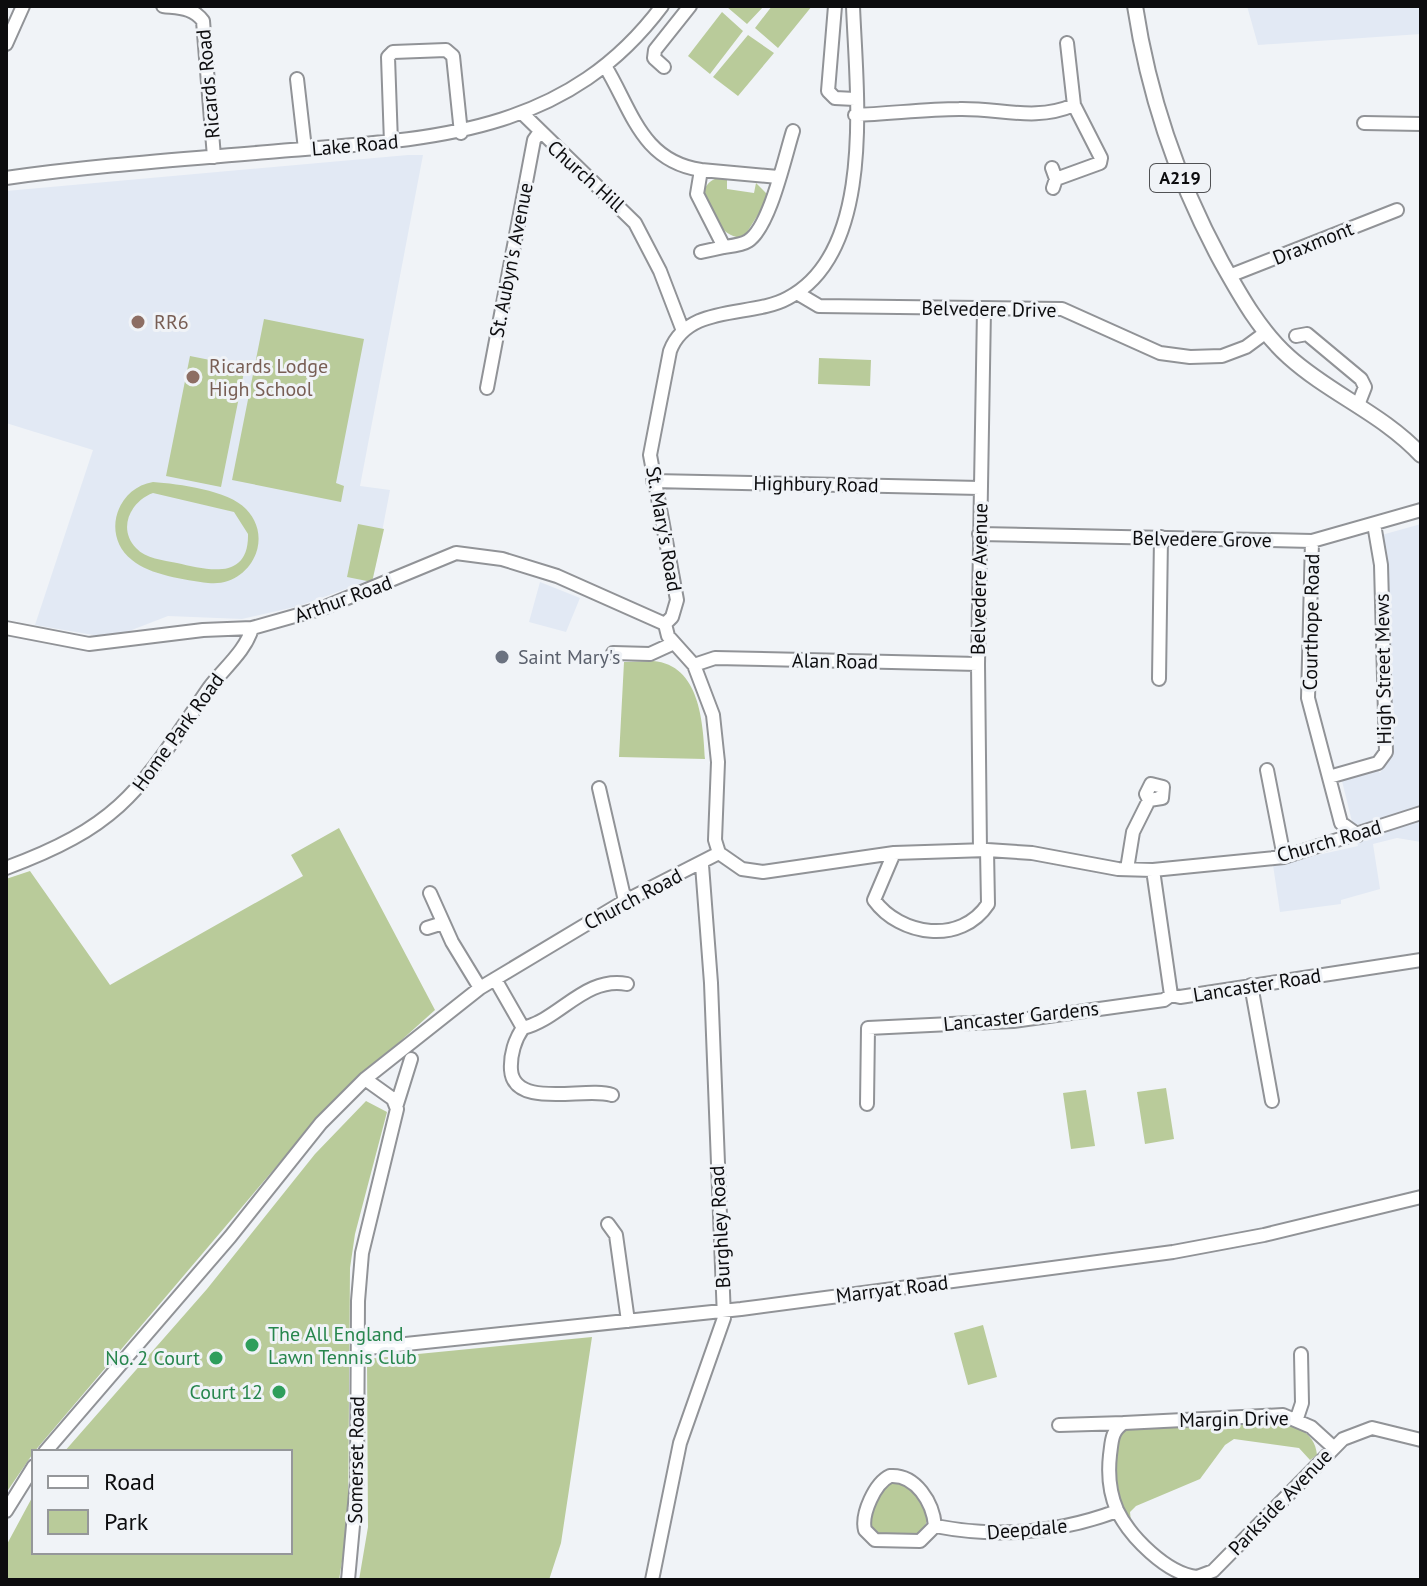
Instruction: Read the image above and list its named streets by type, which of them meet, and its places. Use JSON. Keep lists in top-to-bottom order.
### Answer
{
  "streets": {
    "main road": ["A219"],
    "street": [
      "Ricards Road",
      "Lake Road",
      "Church Hill",
      "Draxmont",
      "St. Aubyn's Avenue",
      "Belvedere Drive",
      "Highbury Road",
      "St. Mary's Road",
      "Belvedere Grove",
      "Belvedere Avenue",
      "Arthur Road",
      "Courthope Road",
      "Alan Road",
      "High Street Mews",
      "Home Park Road",
      "Church Road",
      "Lancaster Road",
      "Lancaster Gardens",
      "Burghley Road",
      "Marryat Road",
      "Margin Drive",
      "Somerset Road",
      "Parkside Avenue",
      "Deepdale"
    ]
  },
  "crossings": [
    ["Ricards Road", "Lake Road"],
    ["Lake Road", "Church Hill"],
    ["Church Hill", "St. Aubyn's Avenue"],
    ["Church Hill", "St. Mary's Road"],
    ["A219", "Draxmont"],
    ["A219", "Belvedere Drive"],
    ["Belvedere Drive", "Belvedere Avenue"],
    ["Highbury Road", "St. Mary's Road"],
    ["Highbury Road", "Belvedere Avenue"],
    ["St. Mary's Road", "Arthur Road"],
    ["St. Mary's Road", "Alan Road"],
    ["St. Mary's Road", "Church Road"],
    ["Belvedere Grove", "Belvedere Avenue"],
    ["Belvedere Grove", "Courthope Road"],
    ["Belvedere Grove", "High Street Mews"],
    ["Belvedere Avenue", "Alan Road"],
    ["Belvedere Avenue", "Church Road"],
    ["Arthur Road", "Home Park Road"],
    ["Courthope Road", "High Street Mews"],
    ["Courthope Road", "Church Road"],
    ["Church Road", "Lancaster Road"],
    ["Church Road", "Burghley Road"],
    ["Lancaster Road", "Lancaster Gardens"],
    ["Burghley Road", "Marryat Road"],
    ["Marryat Road", "Somerset Road"],
    ["Margin Drive", "Parkside Avenue"],
    ["Parkside Avenue", "Deepdale"]
  ],
  "places": [
    "RR6",
    "Ricards Lodge High School",
    "Saint Mary's",
    "The All England Lawn Tennis Club",
    "No. 2 Court",
    "Court 12"
  ],
  "legend": ["Road", "Park"]
}
